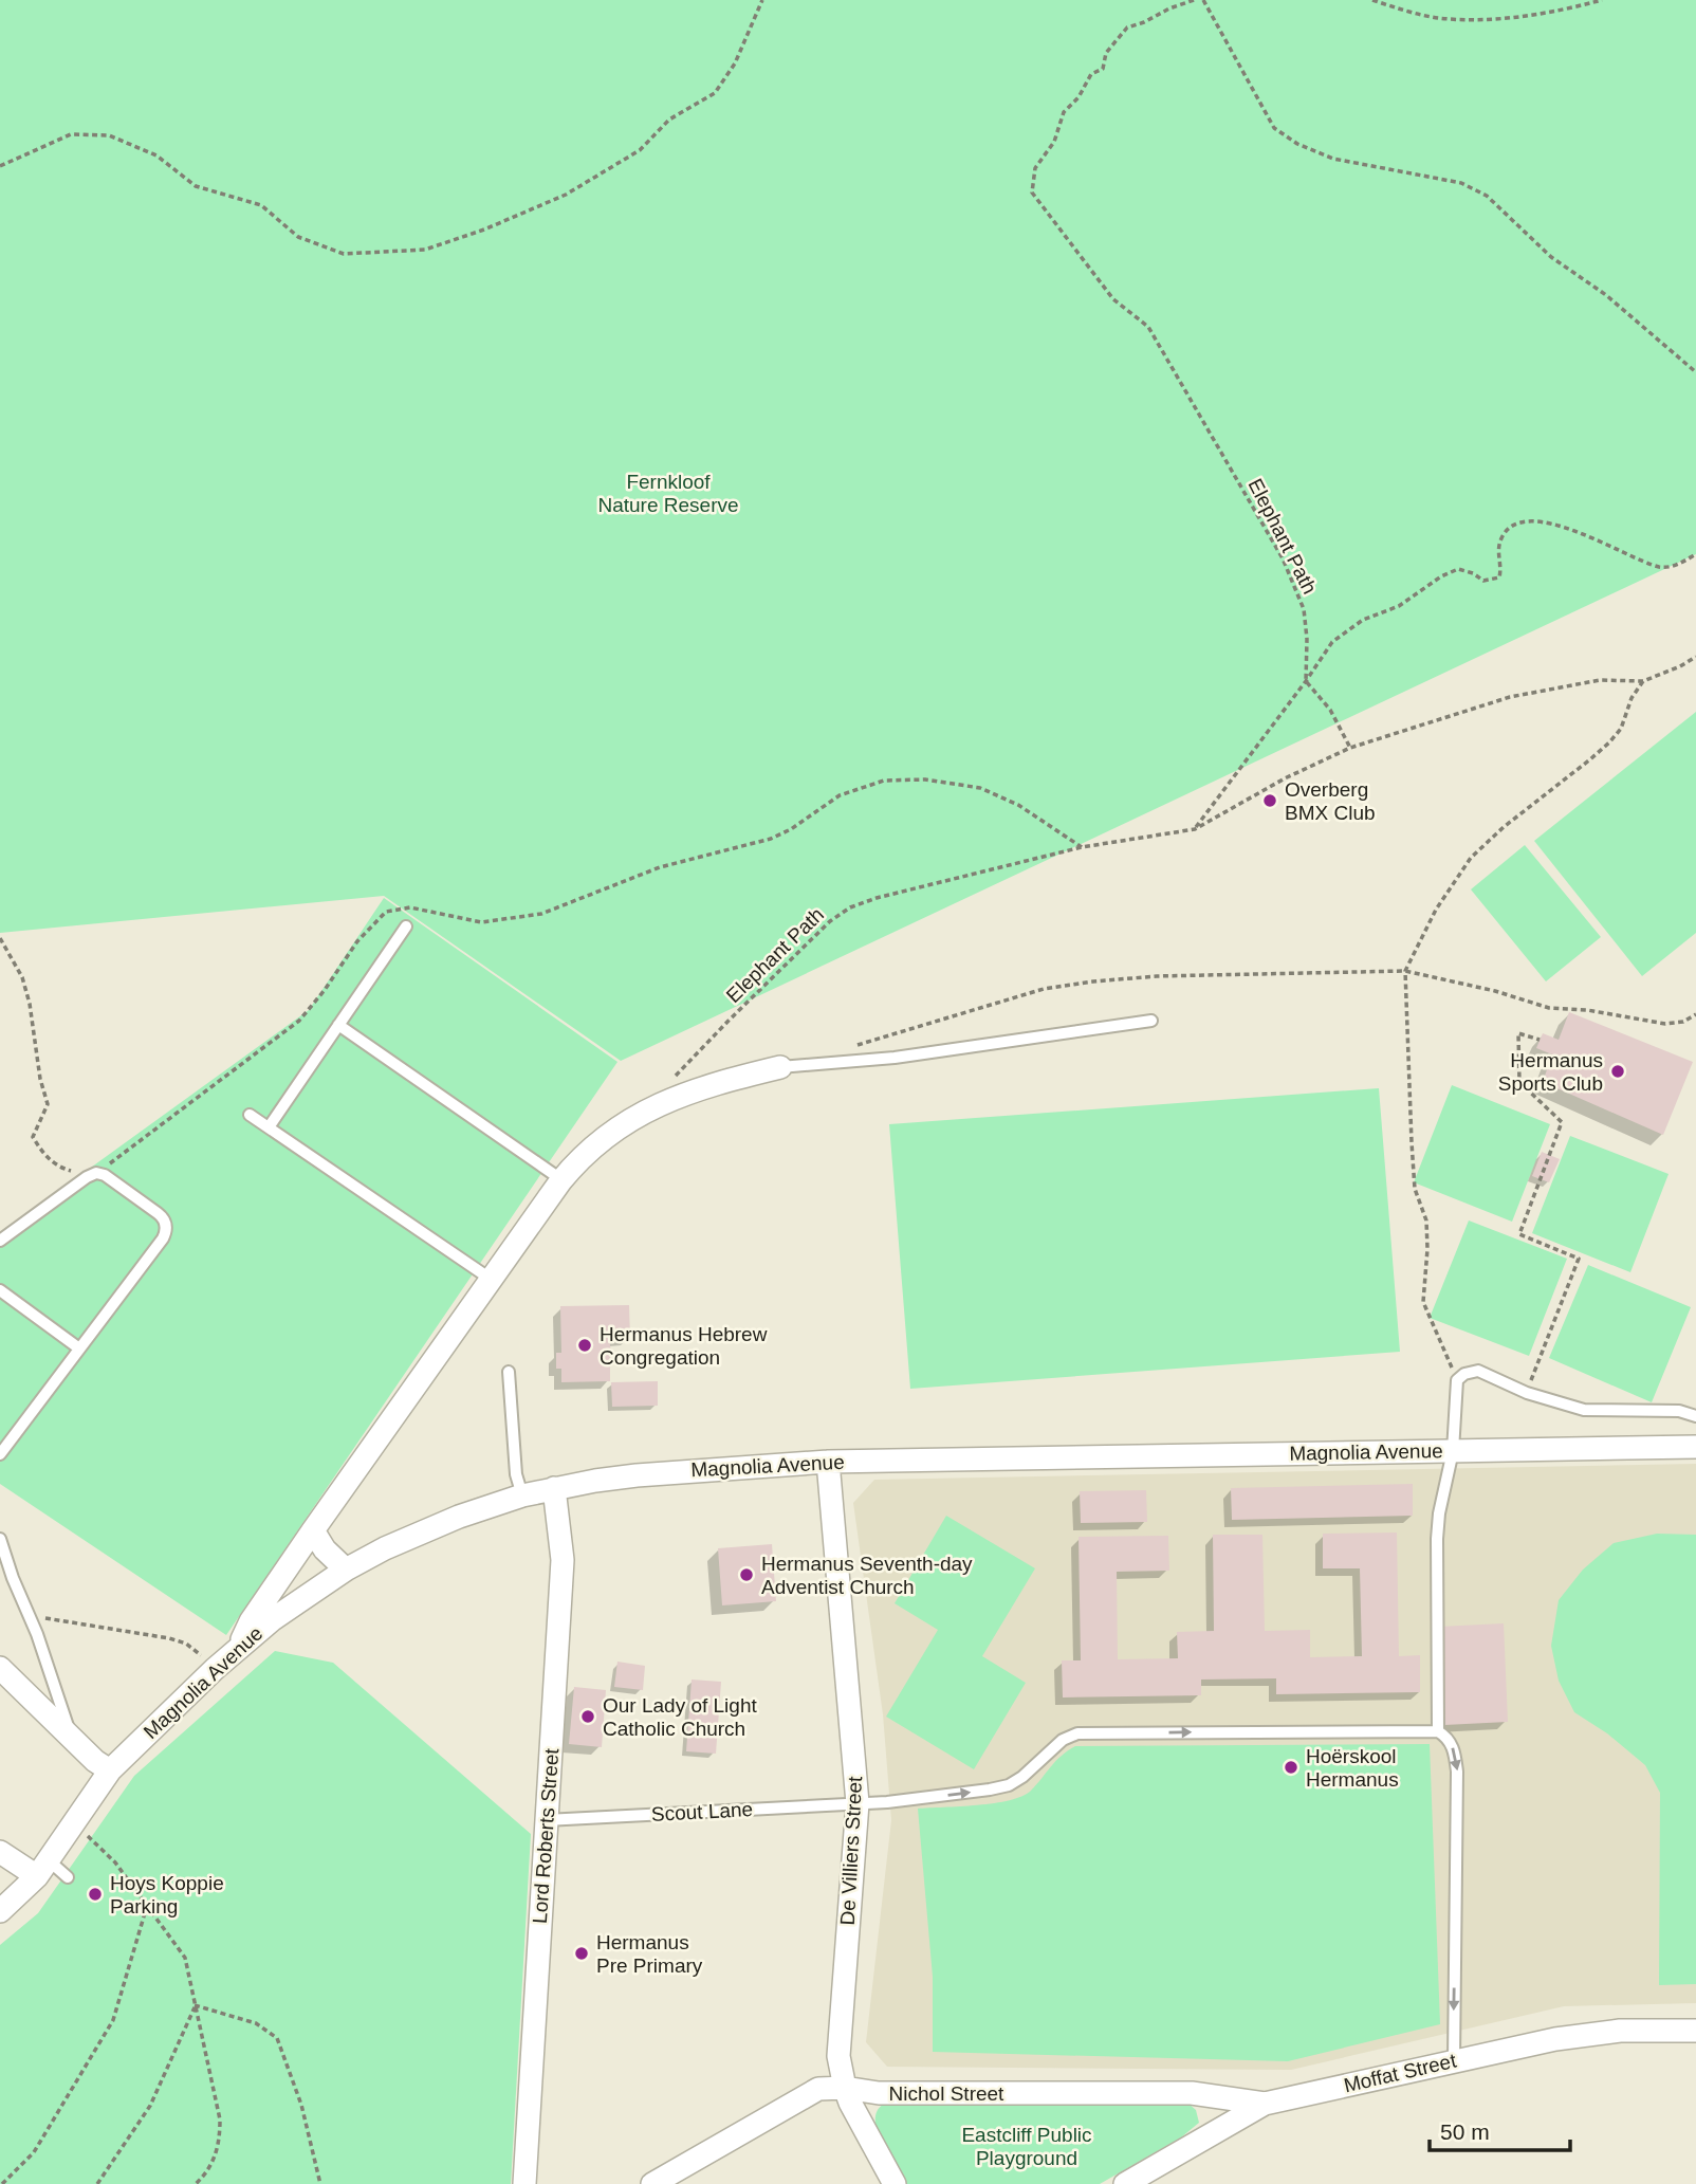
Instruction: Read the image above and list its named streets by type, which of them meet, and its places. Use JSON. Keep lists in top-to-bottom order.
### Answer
{
  "streets": {
    "street": [
      "Magnolia Avenue",
      "Lord Roberts Street",
      "De Villiers Street",
      "Moffat Street",
      "Nichol Street"
    ],
    "lane": ["Scout Lane"],
    "path": ["Elephant Path"]
  },
  "crossings": [
    ["Magnolia Avenue", "Lord Roberts Street"],
    ["Magnolia Avenue", "De Villiers Street"],
    ["Scout Lane", "Lord Roberts Street"],
    ["Scout Lane", "De Villiers Street"],
    ["De Villiers Street", "Nichol Street"],
    ["Moffat Street", "Nichol Street"]
  ],
  "one_way": ["Scout Lane"],
  "parks": ["Fernkloof Nature Reserve", "Eastcliff Public Playground"],
  "places": [
    "Overberg BMX Club",
    "Hermanus Sports Club",
    "Hermanus Hebrew Congregation",
    "Hermanus Seventh-day Adventist Church",
    "Our Lady of Light Catholic Church",
    "Hoërskool Hermanus",
    "Hoys Koppie Parking",
    "Hermanus Pre Primary"
  ],
  "scale_bar": "50 m"
}
